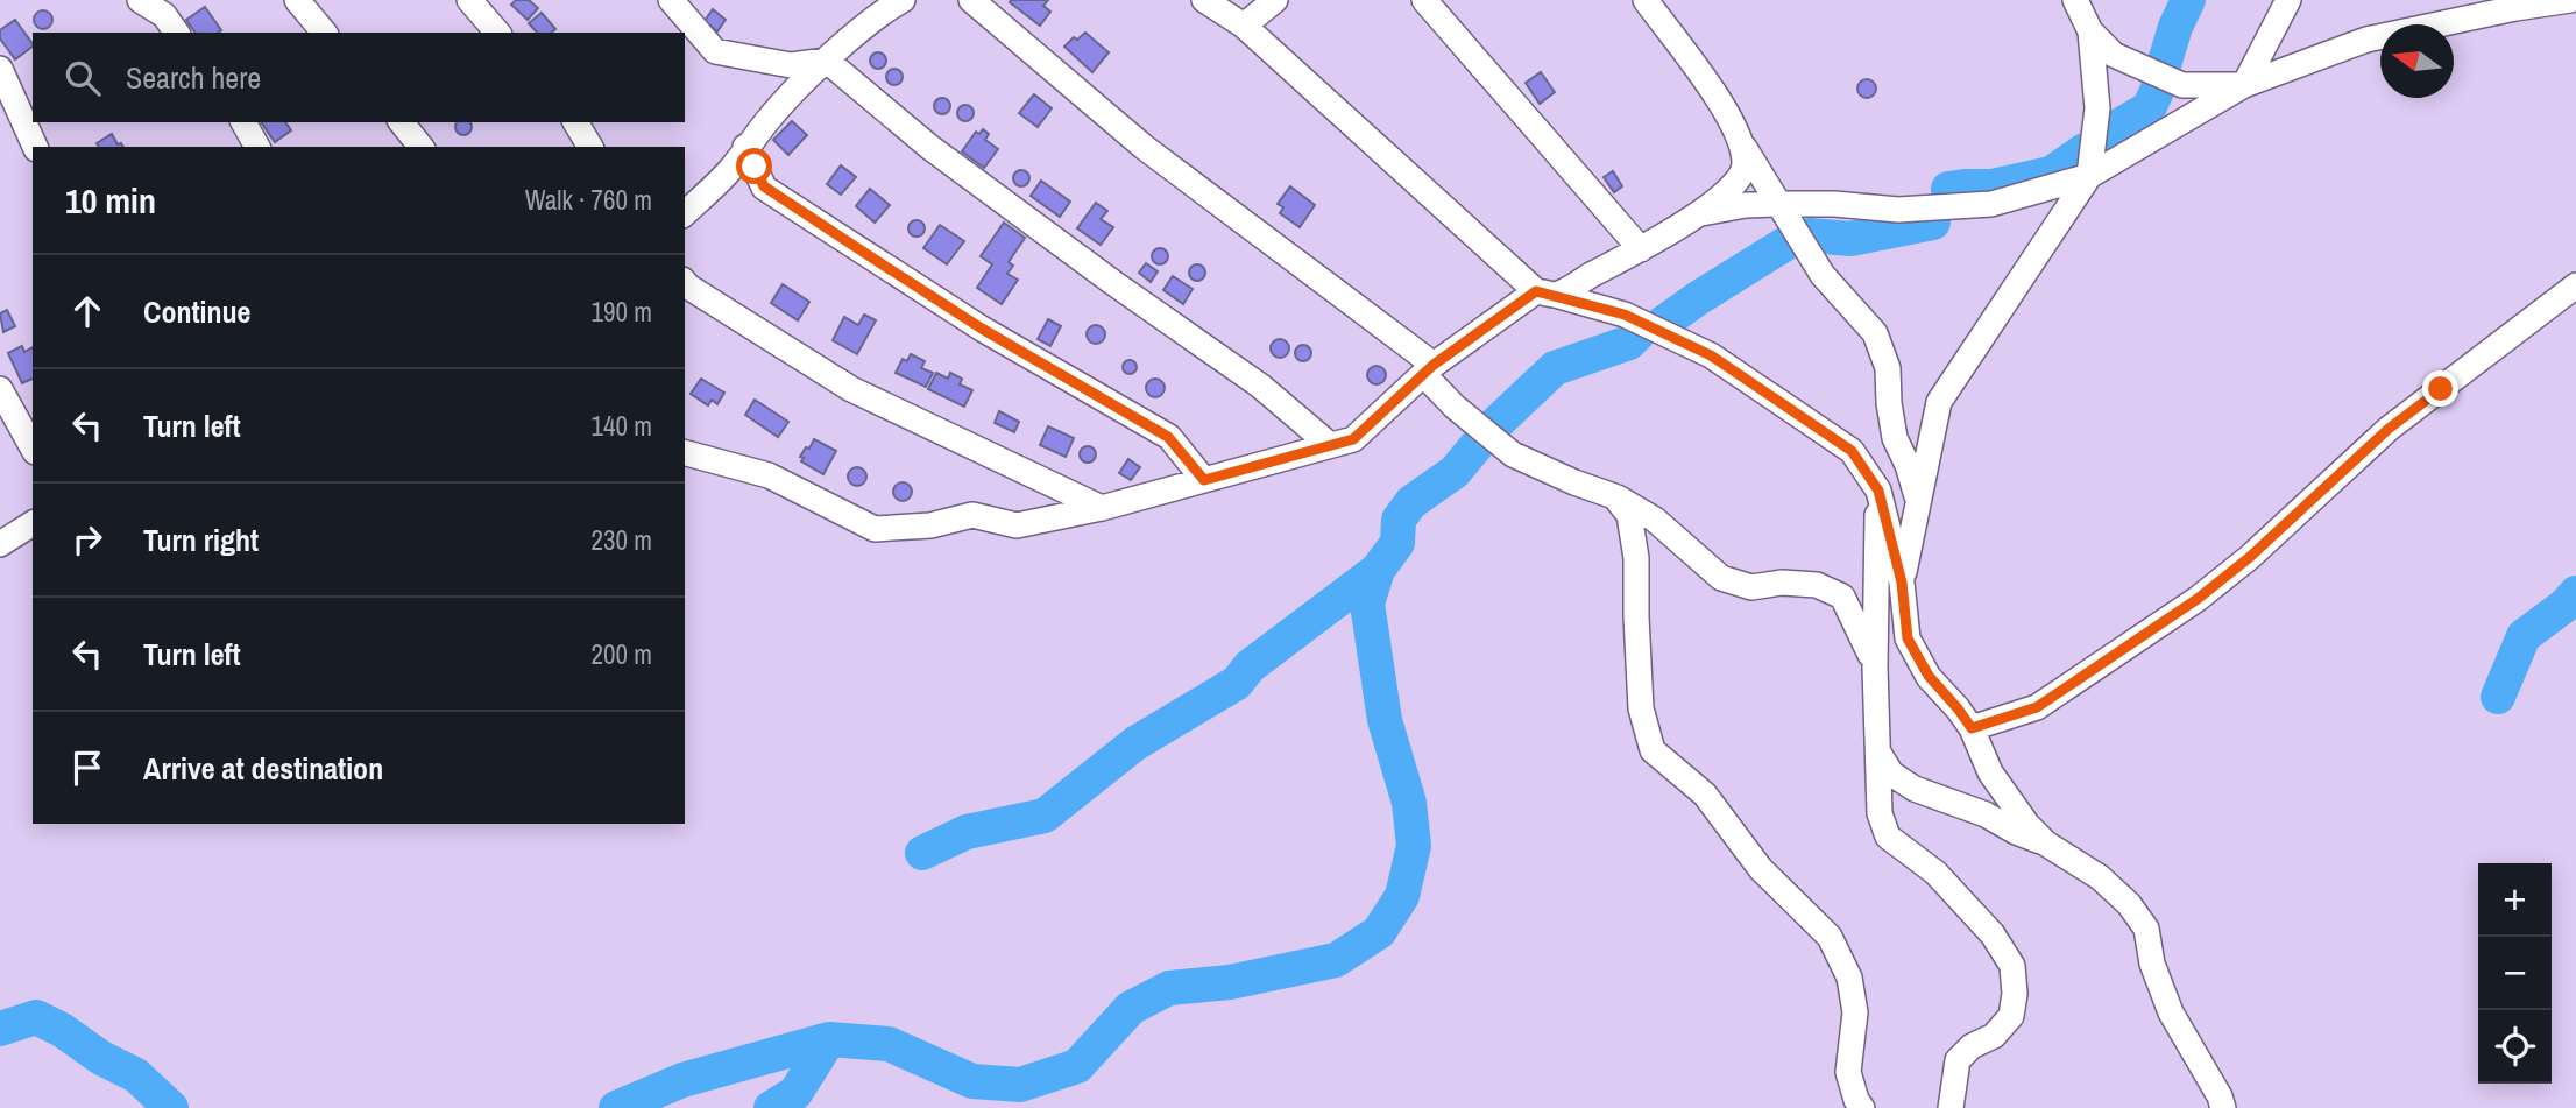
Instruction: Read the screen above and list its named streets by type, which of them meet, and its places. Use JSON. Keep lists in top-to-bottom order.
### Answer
{
  "north": "left",
  "page": {
    "search": "Search here",
    "heading": ["10 min", "Walk · 760 m"],
    "list": [
      ["Continue", "190 m"],
      ["Turn left", "140 m"],
      ["Turn right", "230 m"],
      ["Turn left", "200 m"],
      "Arrive at destination"
    ],
    "map_buttons": ["+", "−"]
  }
}
